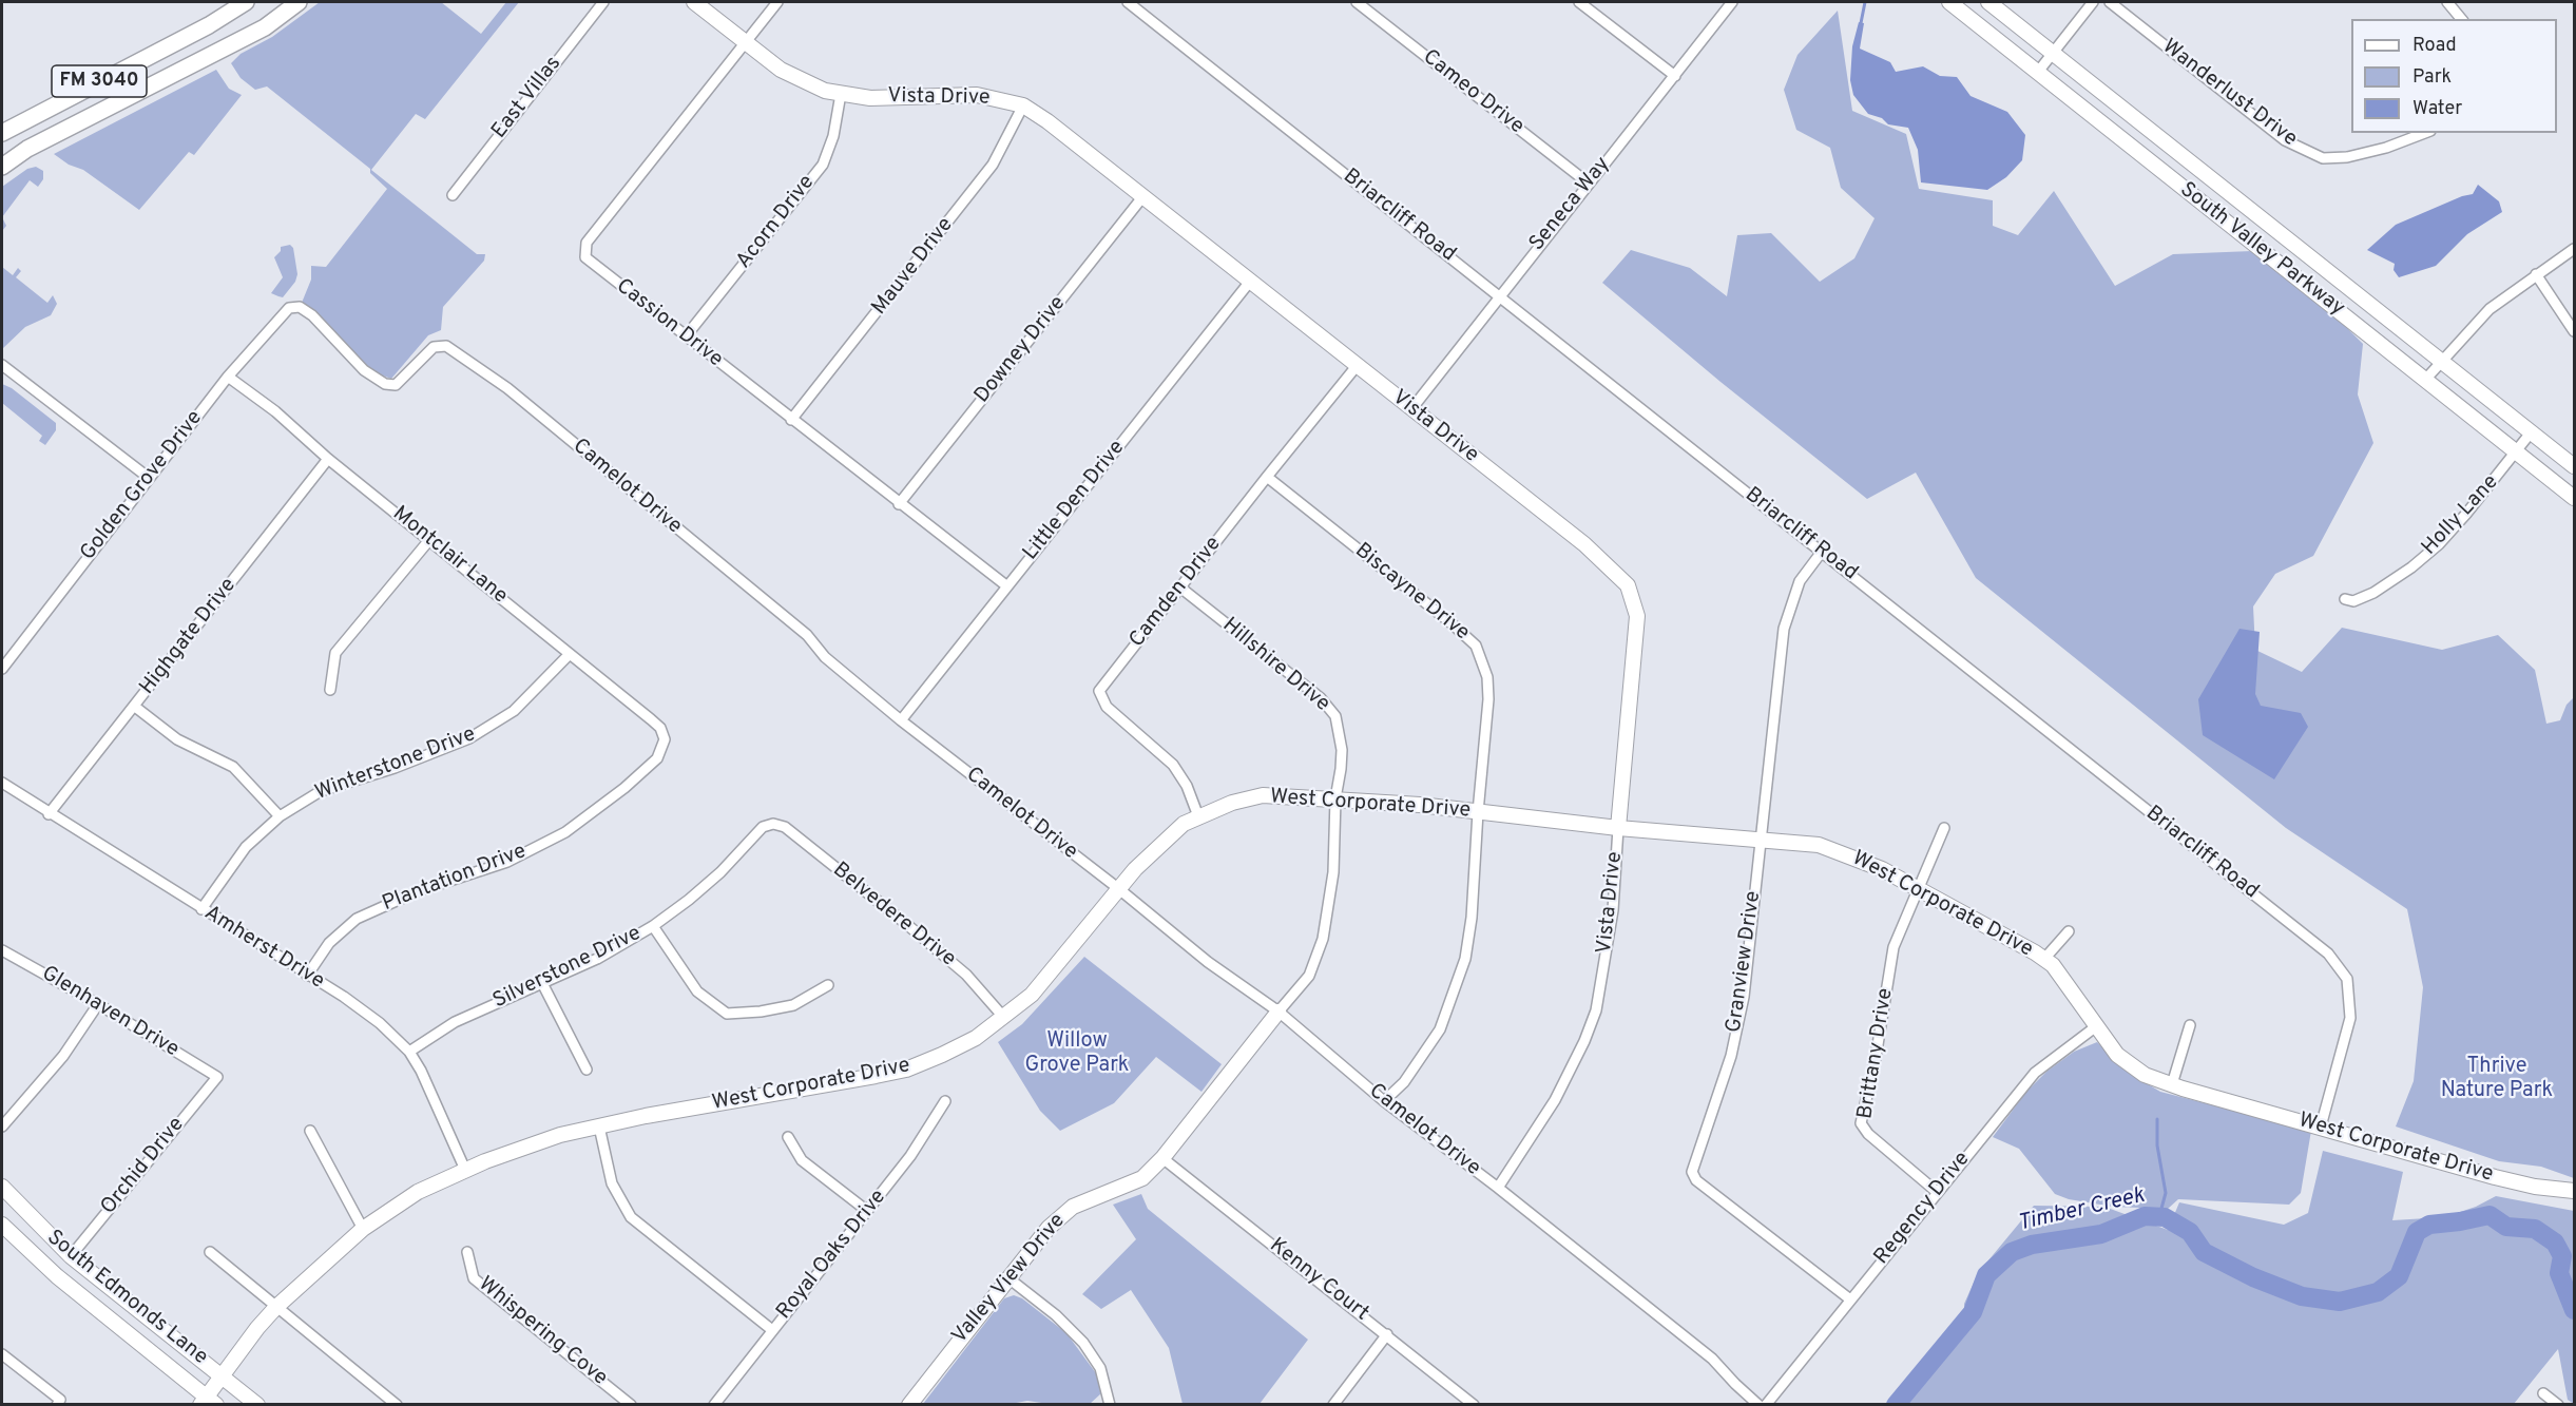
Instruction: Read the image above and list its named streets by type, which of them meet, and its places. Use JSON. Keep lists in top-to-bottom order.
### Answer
{
  "streets": {
    "main road": ["FM 3040"],
    "street": [
      "Cameo Drive",
      "Wanderlust Drive",
      "East Villas",
      "Vista Drive",
      "Seneca Way",
      "Briarcliff Road",
      "Acorn Drive",
      "South Valley Parkway",
      "Mauve Drive",
      "Cassion Drive",
      "Downey Drive",
      "Golden Grove Drive",
      "Camelot Drive",
      "Little Den Drive",
      "Holly Lane",
      "Montclair Lane",
      "Camden Drive",
      "Biscayne Drive",
      "Highgate Drive",
      "Hillshire Drive",
      "Winterstone Drive",
      "West Corporate Drive",
      "Plantation Drive",
      "Belvedere Drive",
      "Amherst Drive",
      "Granview Drive",
      "Silverstone Drive",
      "Glenhaven Drive",
      "Brittany Drive",
      "Orchid Drive",
      "Regency Drive",
      "Royal Oaks Drive",
      "Valley View Drive",
      "Kenny Court",
      "South Edmonds Lane",
      "Whispering Cove"
    ]
  },
  "crossings": [
    ["Cameo Drive", "Seneca Way"],
    ["Vista Drive", "Seneca Way"],
    ["Vista Drive", "Acorn Drive"],
    ["Vista Drive", "Mauve Drive"],
    ["Vista Drive", "Cassion Drive"],
    ["Vista Drive", "Downey Drive"],
    ["Vista Drive", "Camelot Drive"],
    ["Vista Drive", "Little Den Drive"],
    ["Vista Drive", "Camden Drive"],
    ["Vista Drive", "West Corporate Drive"],
    ["Seneca Way", "Briarcliff Road"],
    ["Briarcliff Road", "West Corporate Drive"],
    ["Briarcliff Road", "Granview Drive"],
    ["Acorn Drive", "Cassion Drive"],
    ["South Valley Parkway", "Holly Lane"],
    ["Mauve Drive", "Cassion Drive"],
    ["Cassion Drive", "Downey Drive"],
    ["Cassion Drive", "Little Den Drive"],
    ["Golden Grove Drive", "Camelot Drive"],
    ["Golden Grove Drive", "Montclair Lane"],
    ["Camelot Drive", "Little Den Drive"],
    ["Camelot Drive", "Biscayne Drive"],
    ["Camelot Drive", "Hillshire Drive"],
    ["Camelot Drive", "West Corporate Drive"],
    ["Camelot Drive", "Valley View Drive"],
    ["Montclair Lane", "Highgate Drive"],
    ["Montclair Lane", "Winterstone Drive"],
    ["Montclair Lane", "Plantation Drive"],
    ["Camden Drive", "Biscayne Drive"],
    ["Camden Drive", "Hillshire Drive"],
    ["Camden Drive", "West Corporate Drive"],
    ["Biscayne Drive", "West Corporate Drive"],
    ["Highgate Drive", "Amherst Drive"],
    ["Hillshire Drive", "West Corporate Drive"],
    ["Hillshire Drive", "Valley View Drive"],
    ["Winterstone Drive", "Amherst Drive"],
    ["West Corporate Drive", "Belvedere Drive"],
    ["West Corporate Drive", "Amherst Drive"],
    ["West Corporate Drive", "Granview Drive"],
    ["West Corporate Drive", "Brittany Drive"],
    ["West Corporate Drive", "Regency Drive"],
    ["West Corporate Drive", "South Edmonds Lane"],
    ["Plantation Drive", "Amherst Drive"],
    ["Belvedere Drive", "Silverstone Drive"],
    ["Amherst Drive", "Silverstone Drive"],
    ["Granview Drive", "Regency Drive"],
    ["Glenhaven Drive", "Orchid Drive"],
    ["Brittany Drive", "Regency Drive"],
    ["Orchid Drive", "South Edmonds Lane"],
    ["Valley View Drive", "Kenny Court"]
  ],
  "water": ["Timber Creek"],
  "parks": ["Willow Grove Park", "Thrive Nature Park"],
  "legend": ["Road", "Park", "Water"]
}
